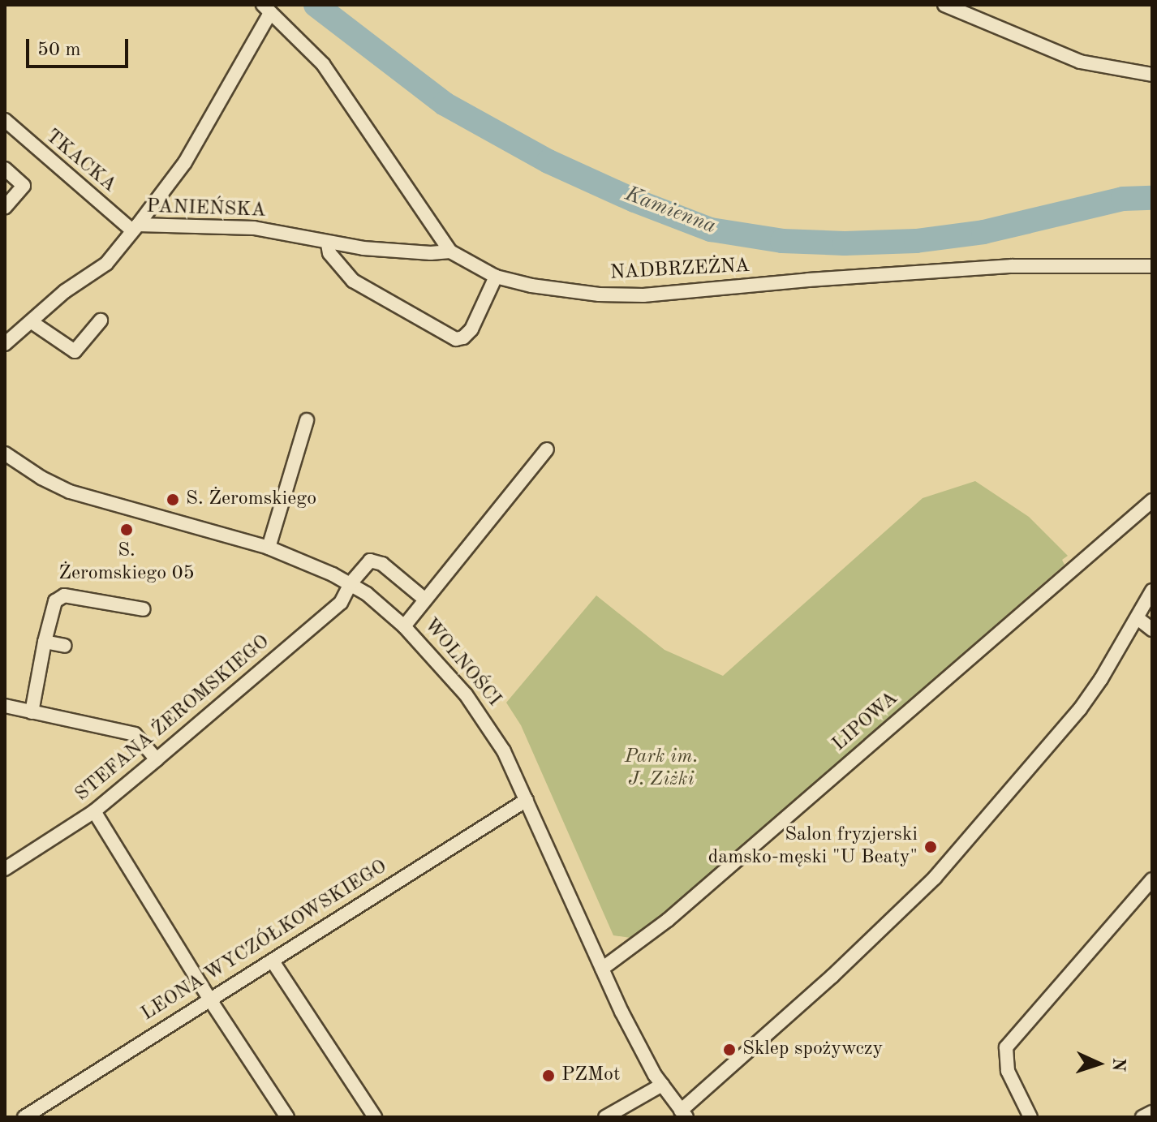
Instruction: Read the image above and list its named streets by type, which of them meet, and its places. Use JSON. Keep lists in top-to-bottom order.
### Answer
{
  "streets": {
    "street": [
      "TKACKA",
      "PANIEŃSKA",
      "NADBRZEŻNA",
      "WOLNOŚCI",
      "STEFANA ŻEROMSKIEGO",
      "LIPOWA",
      "LEONA WYCZÓŁKOWSKIEGO"
    ]
  },
  "crossings": [
    ["TKACKA", "PANIEŃSKA"],
    ["PANIEŃSKA", "NADBRZEŻNA"],
    ["WOLNOŚCI", "STEFANA ŻEROMSKIEGO"],
    ["WOLNOŚCI", "LIPOWA"],
    ["WOLNOŚCI", "LEONA WYCZÓŁKOWSKIEGO"]
  ],
  "water": ["Kamienna"],
  "parks": ["Park im. J. Ziżki"],
  "places": [
    "S. Żeromskiego",
    "S. Żeromskiego 05",
    "Salon fryzjerski damsko-męski \"U Beaty\"",
    "Sklep spożywczy",
    "PZMot"
  ],
  "scale_bar": "50 m",
  "north": "right"
}
